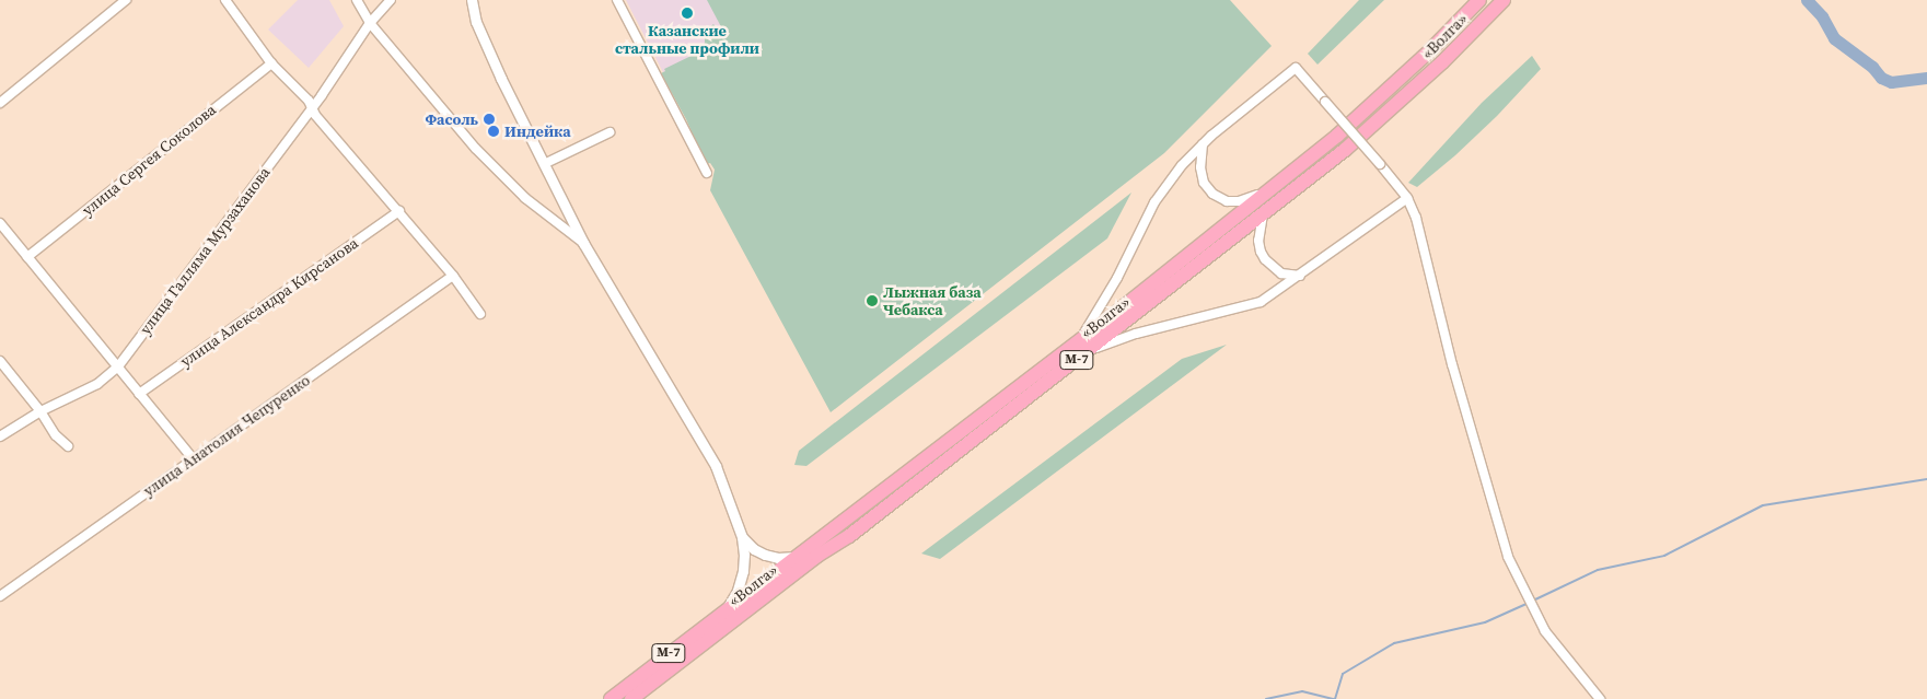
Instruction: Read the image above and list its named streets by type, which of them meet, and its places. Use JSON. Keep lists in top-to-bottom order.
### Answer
{
  "streets": {
    "highway": ["«Волга»", "М-7"],
    "street": [
      "улица Сергея Соколова",
      "улица Галляма Мурзаханова",
      "улица Александра Кирсанова",
      "улица Анатолия Чепуренко"
    ]
  },
  "places": [
    "Казанские стальные профили",
    "Фасоль",
    "Индейка",
    "Лыжная база Чебакса"
  ]
}
